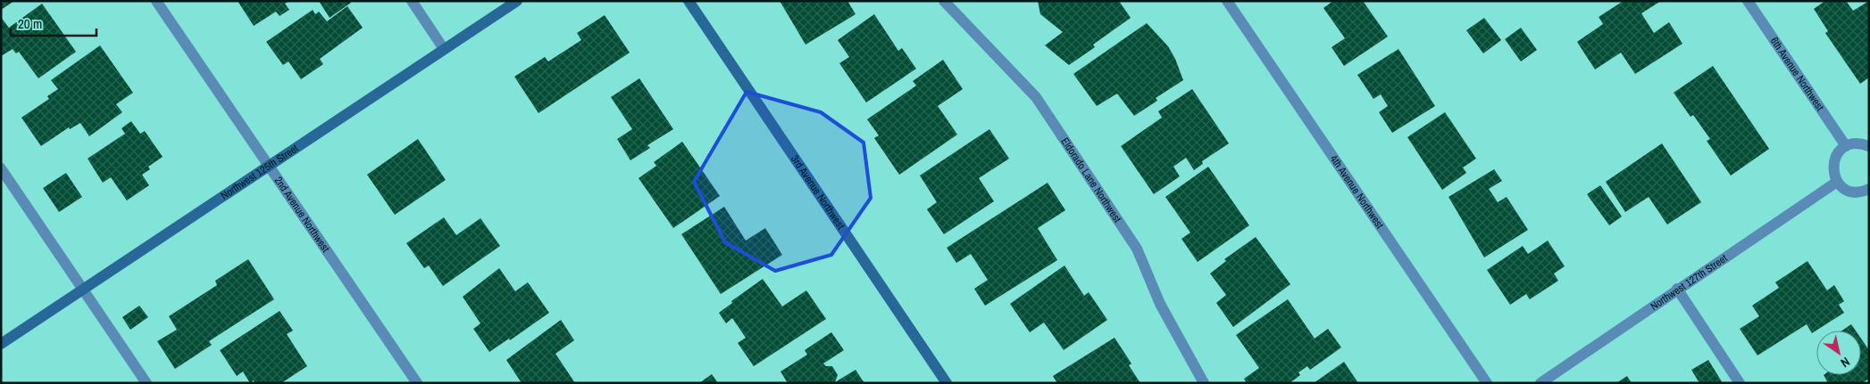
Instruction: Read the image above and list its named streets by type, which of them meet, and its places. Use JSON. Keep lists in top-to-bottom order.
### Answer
{
  "streets": {
    "street": [
      "6th Avenue Northwest",
      "Northwest 125th Street",
      "Eldorado Lane Northwest",
      "4th Avenue Northwest",
      "3rd Avenue Northwest",
      "2nd Avenue Northwest",
      "Northwest 127th Street"
    ]
  },
  "crossings": [
    ["Northwest 125th Street", "2nd Avenue Northwest"]
  ],
  "scale_bar": "20 m",
  "north": "bottom right"
}
